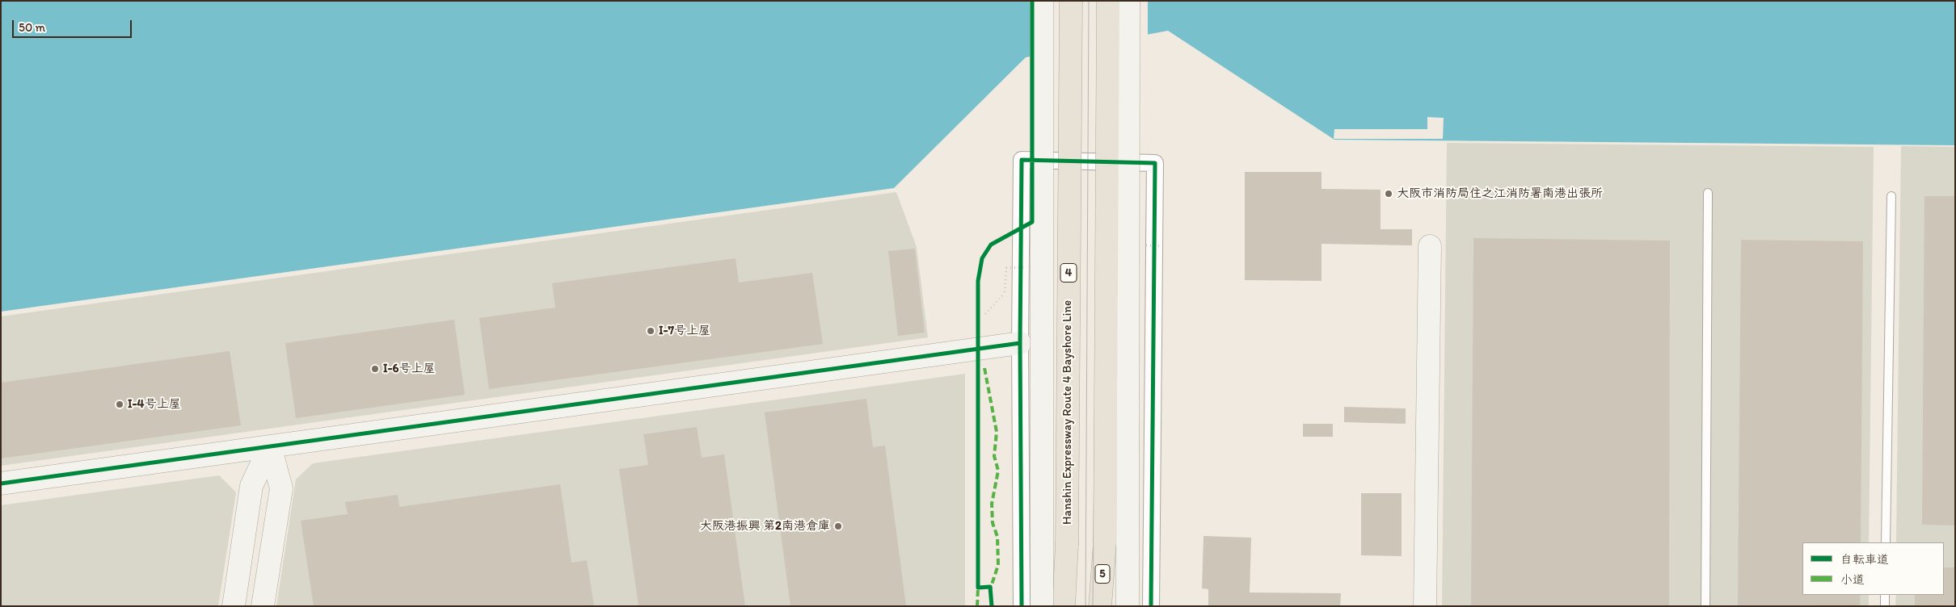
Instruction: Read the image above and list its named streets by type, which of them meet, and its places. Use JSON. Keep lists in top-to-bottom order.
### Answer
{
  "streets": {
    "highway": ["4", "Hanshin Expressway Route 4 Bayshore Line", "5"]
  },
  "places": [
    "大阪市消防局住之江消防署南港出張所",
    "I-7号上屋",
    "I-6号上屋",
    "I-4号上屋",
    "大阪港振興 第2南港倉庫"
  ],
  "legend": ["自転車道", "小道"],
  "scale_bar": "50 m"
}
